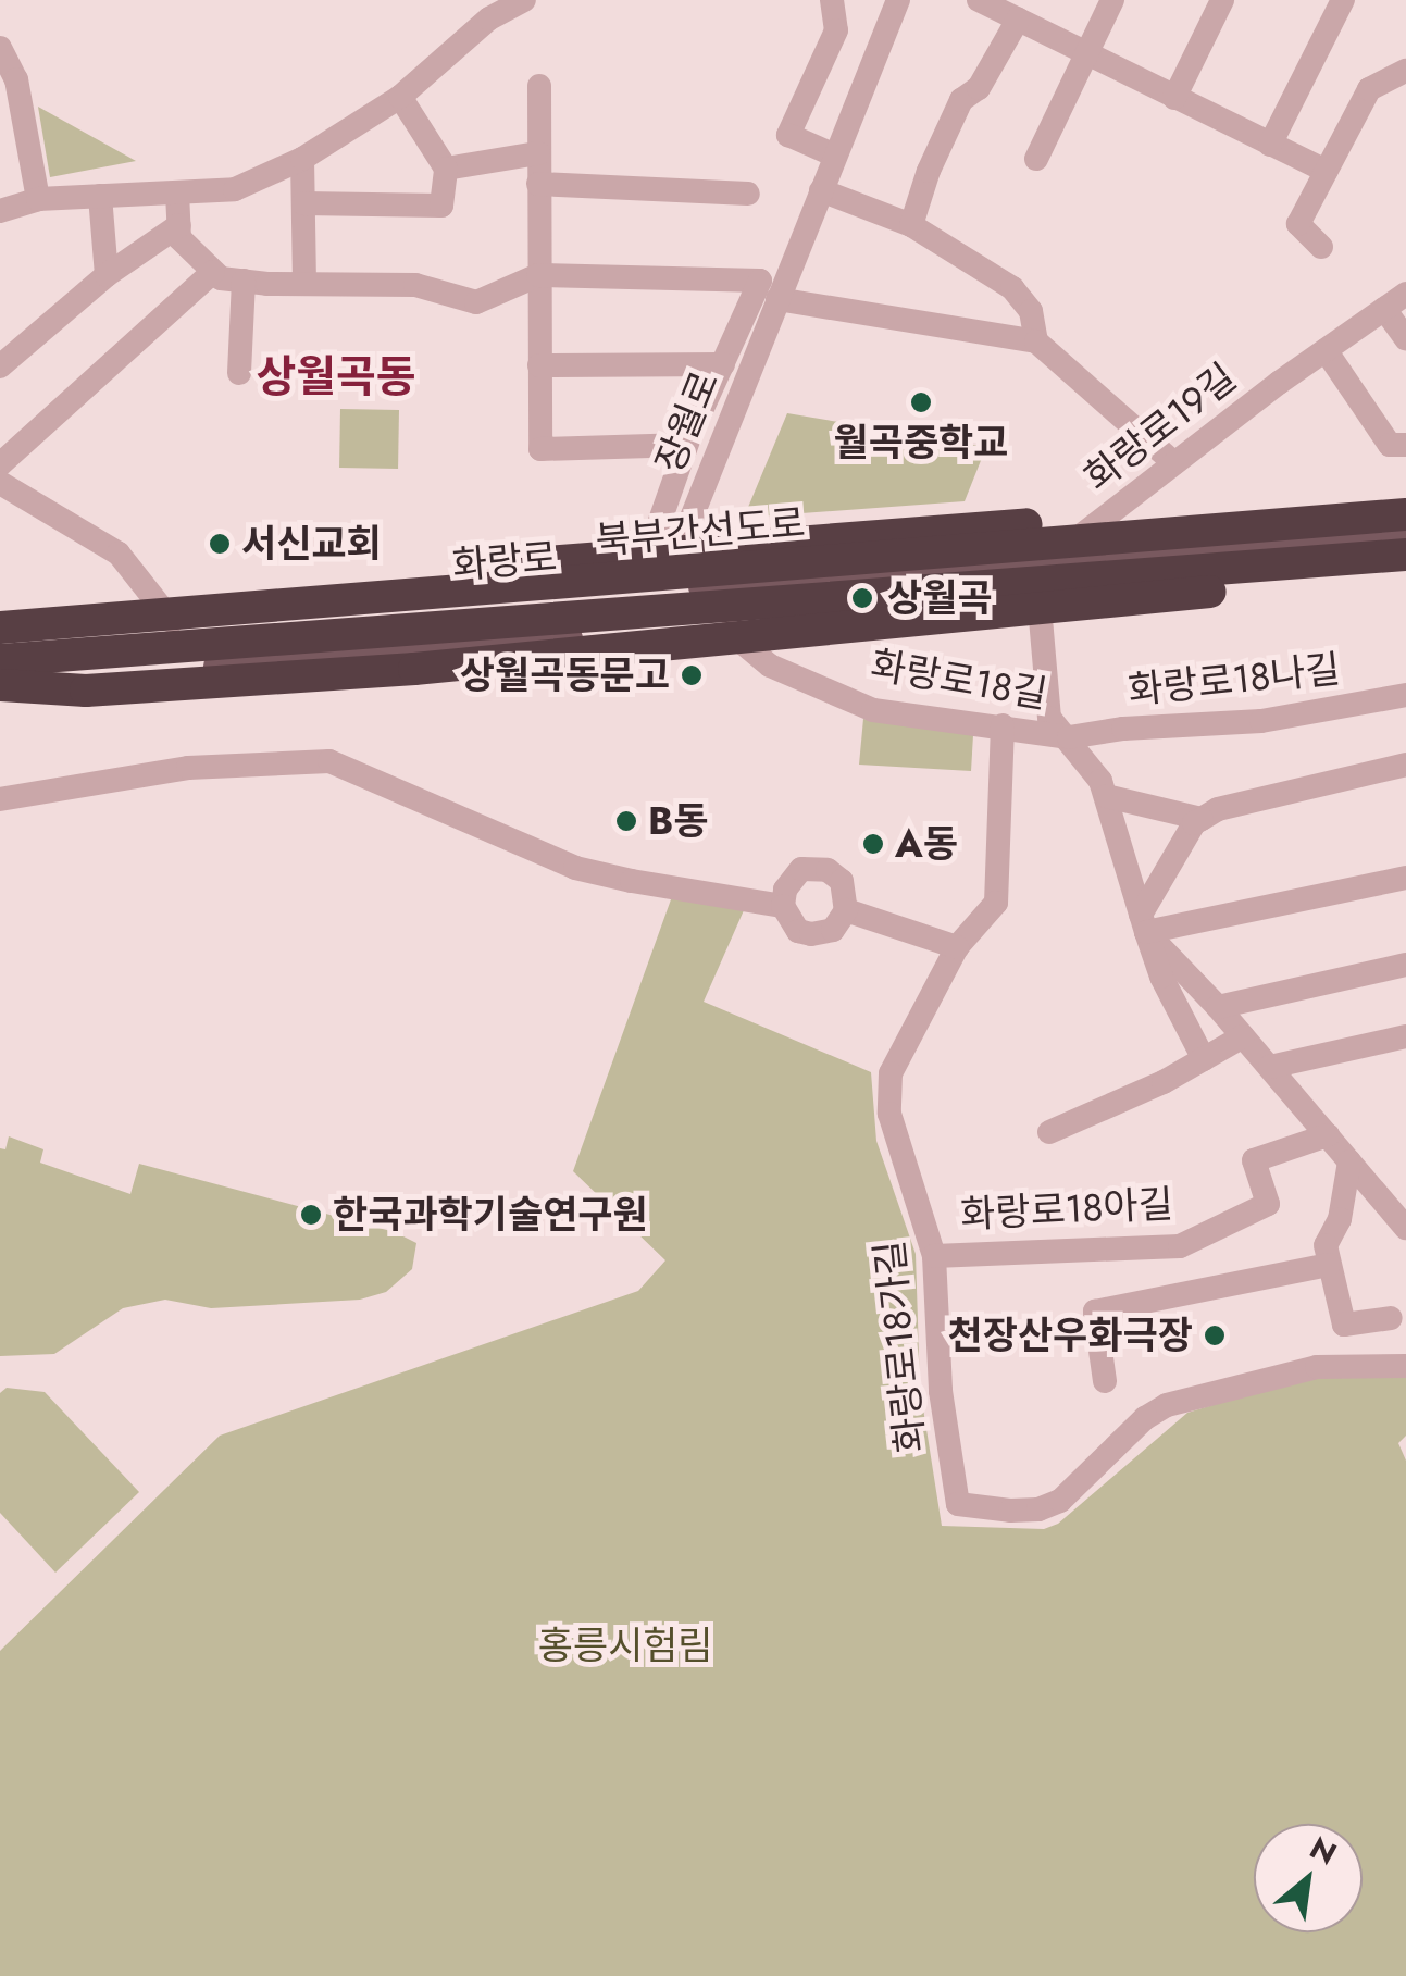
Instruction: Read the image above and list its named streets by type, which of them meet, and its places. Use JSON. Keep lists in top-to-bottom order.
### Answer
{
  "streets": {
    "highway": ["북부간선도로"],
    "main road": ["장월로", "화랑로"],
    "street": [
      "화랑로19길",
      "화랑로18길",
      "화랑로18나길",
      "화랑로18아길",
      "화랑로18가길"
    ]
  },
  "crossings": [
    ["장월로", "화랑로"],
    ["화랑로19길", "화랑로"],
    ["북부간선도로", "화랑로"],
    ["화랑로", "화랑로18길"],
    ["화랑로18길", "화랑로18나길"],
    ["화랑로18길", "화랑로18아길"],
    ["화랑로18길", "화랑로18가길"],
    ["화랑로18아길", "화랑로18가길"]
  ],
  "districts": ["상월곡동"],
  "parks": ["홍릉시험림"],
  "places": [
    "월곡중학교",
    "서신교회",
    "상월곡",
    "상월곡동문고",
    "B동",
    "A동",
    "한국과학기술연구원",
    "천장산우화극장"
  ],
  "north": "top right"
}
